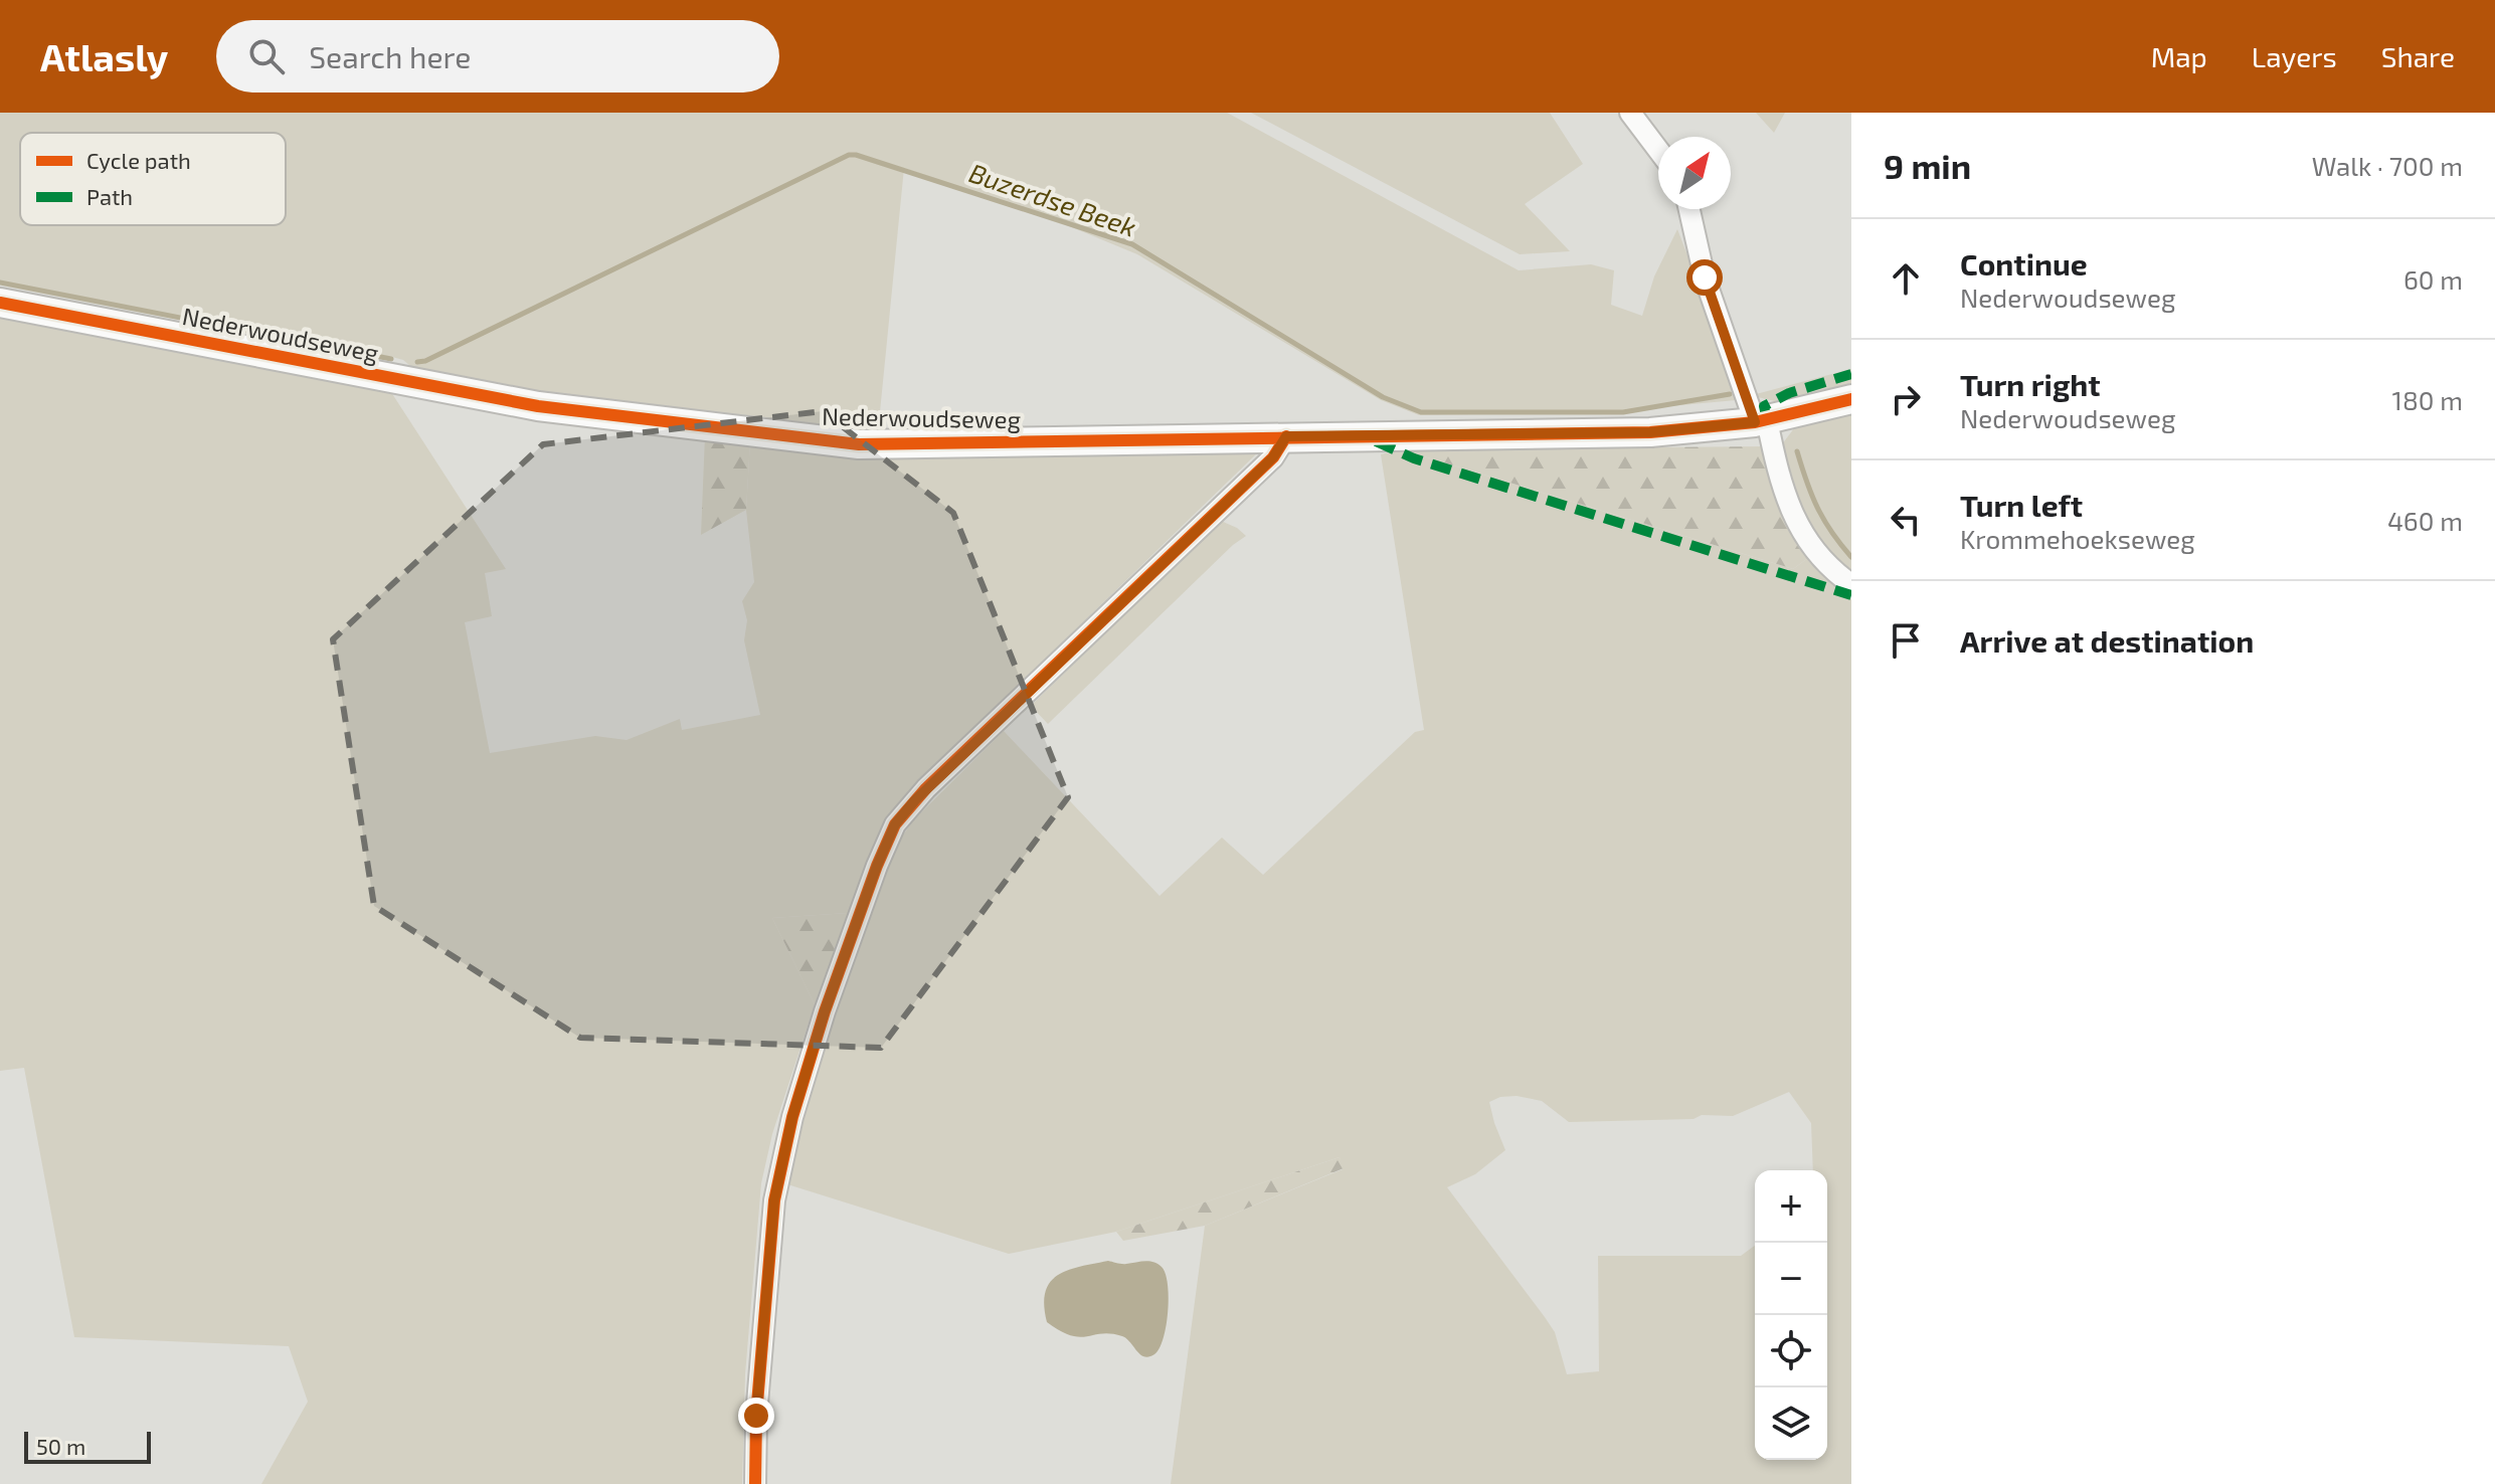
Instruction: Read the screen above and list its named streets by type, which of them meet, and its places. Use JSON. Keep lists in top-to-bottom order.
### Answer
{
  "streets": {
    "street": ["Nederwoudseweg"]
  },
  "water": ["Buzerdse Beek"],
  "legend": ["Cycle path", "Path"],
  "scale_bar": "50 m",
  "north": "top right",
  "page": {
    "header": "Atlasly",
    "search": "Search here",
    "nav": ["Map", "Layers", "Share"],
    "heading": ["9 min", "Walk · 700 m"],
    "list": [
      ["Continue", "Nederwoudseweg", "60 m"],
      ["Turn right", "Nederwoudseweg", "180 m"],
      ["Turn left", "Krommehoekseweg", "460 m"],
      "Arrive at destination"
    ],
    "map_buttons": ["+", "−"],
    "scale": "50 m"
  }
}
